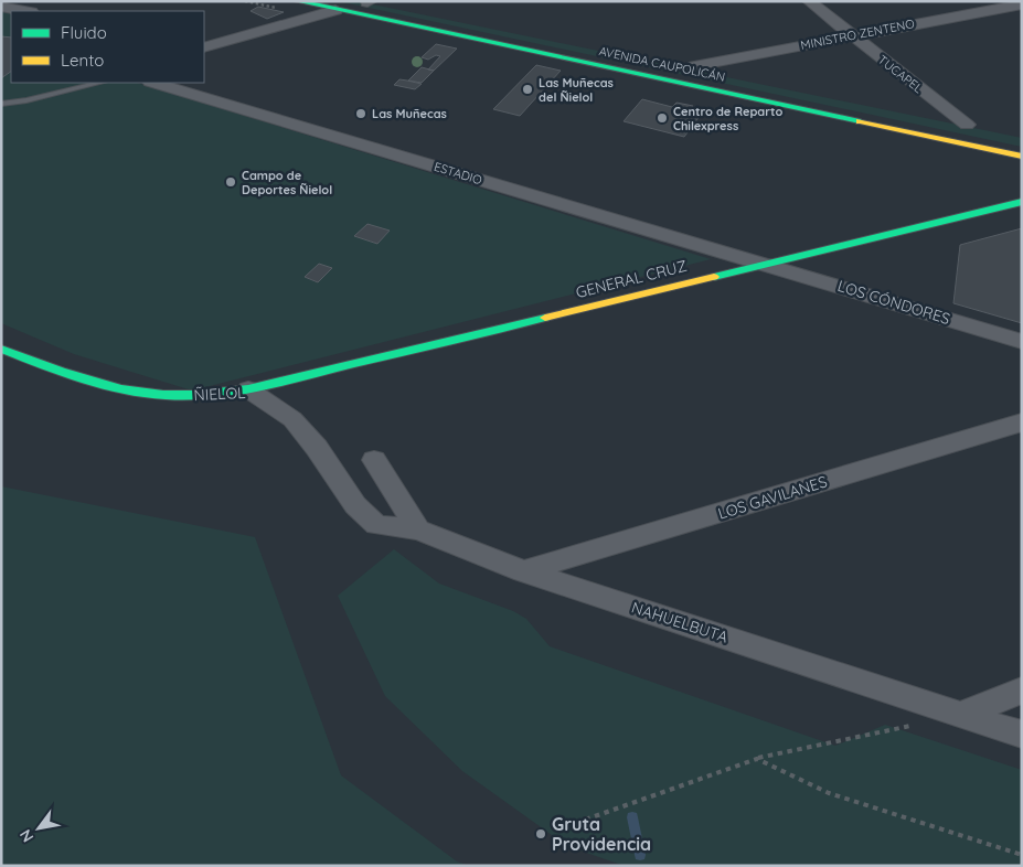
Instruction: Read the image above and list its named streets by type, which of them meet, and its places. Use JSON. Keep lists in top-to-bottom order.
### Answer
{
  "streets": {
    "main road": ["AVENIDA CAUPOLICÁN", "GENERAL CRUZ", "ÑIELOL"],
    "street": [
      "MINISTRO ZENTENO",
      "TUCAPEL",
      "ESTADIO",
      "LOS CÓNDORES",
      "LOS GAVILANES",
      "NAHUELBUTA"
    ]
  },
  "crossings": [
    ["MINISTRO ZENTENO", "AVENIDA CAUPOLICÁN"],
    ["MINISTRO ZENTENO", "TUCAPEL"],
    ["ESTADIO", "GENERAL CRUZ"],
    ["ESTADIO", "LOS CÓNDORES"],
    ["GENERAL CRUZ", "LOS CÓNDORES"],
    ["GENERAL CRUZ", "ÑIELOL"],
    ["ÑIELOL", "NAHUELBUTA"],
    ["LOS GAVILANES", "NAHUELBUTA"]
  ],
  "places": [
    "Las Muñecas del Ñielol",
    "Las Muñecas",
    "Centro de Reparto Chilexpress",
    "Campo de Deportes Ñielol",
    "Gruta Providencia"
  ],
  "legend": ["Fluido", "Lento"],
  "north": "bottom left"
}
